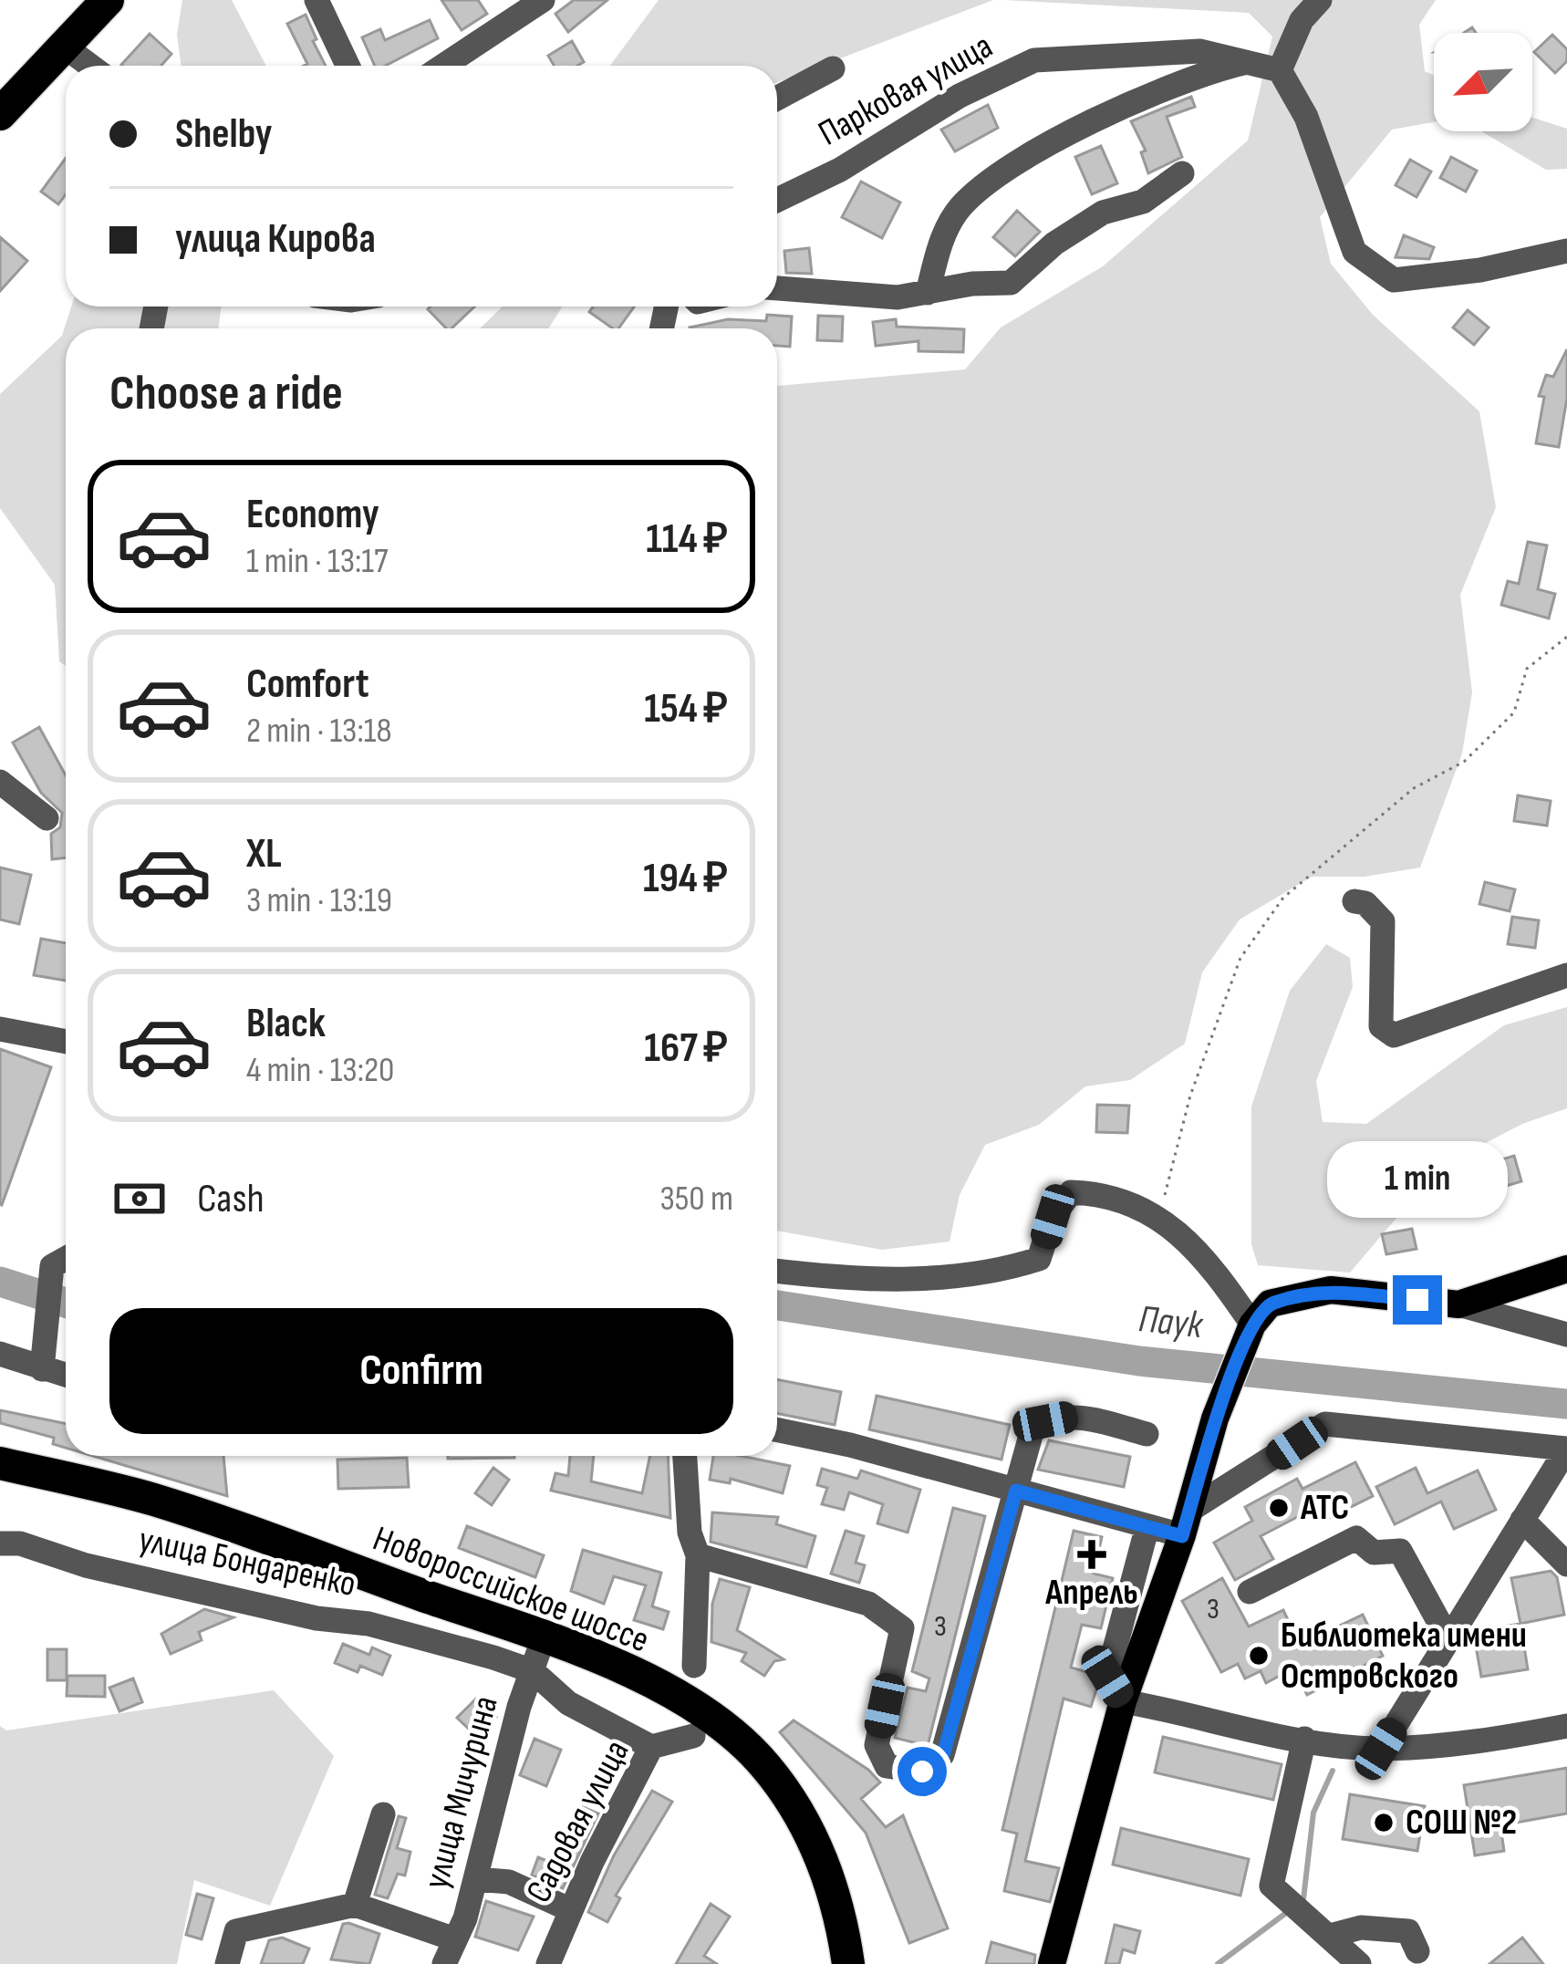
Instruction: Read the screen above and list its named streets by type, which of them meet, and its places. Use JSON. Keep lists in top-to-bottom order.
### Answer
{
  "streets": {
    "highway": ["Новороссийское шоссе"],
    "street": [
      "Парковая улица",
      "улица Бондаренко",
      "улица Мичурина",
      "Садовая улица"
    ]
  },
  "crossings": [
    ["улица Бондаренко", "улица Мичурина"],
    ["улица Бондаренко", "Садовая улица"],
    ["Новороссийское шоссе", "улица Мичурина"]
  ],
  "water": ["Паук"],
  "places": {
    "other": ["АТС", "Библиотека имени Островского", "СОШ №2"],
    "health": ["Апрель"]
  },
  "house_numbers": ["3", "3"],
  "north": "bottom left",
  "page": {
    "banner": ["Shelby", "улица Кирова"],
    "heading": "Choose a ride",
    "list": [
      {
        "name": "Economy",
        "note": "1 min · 13:17",
        "value": "114 ₽"
      },
      {
        "name": "Comfort",
        "note": "2 min · 13:18",
        "value": "154 ₽"
      },
      {
        "name": "XL",
        "note": "3 min · 13:19",
        "value": "194 ₽"
      },
      {
        "name": "Black",
        "note": "4 min · 13:20",
        "value": "167 ₽"
      }
    ],
    "pay": ["Cash", "350 m"],
    "bubble": "1 min",
    "buttons": "Confirm"
  }
}
